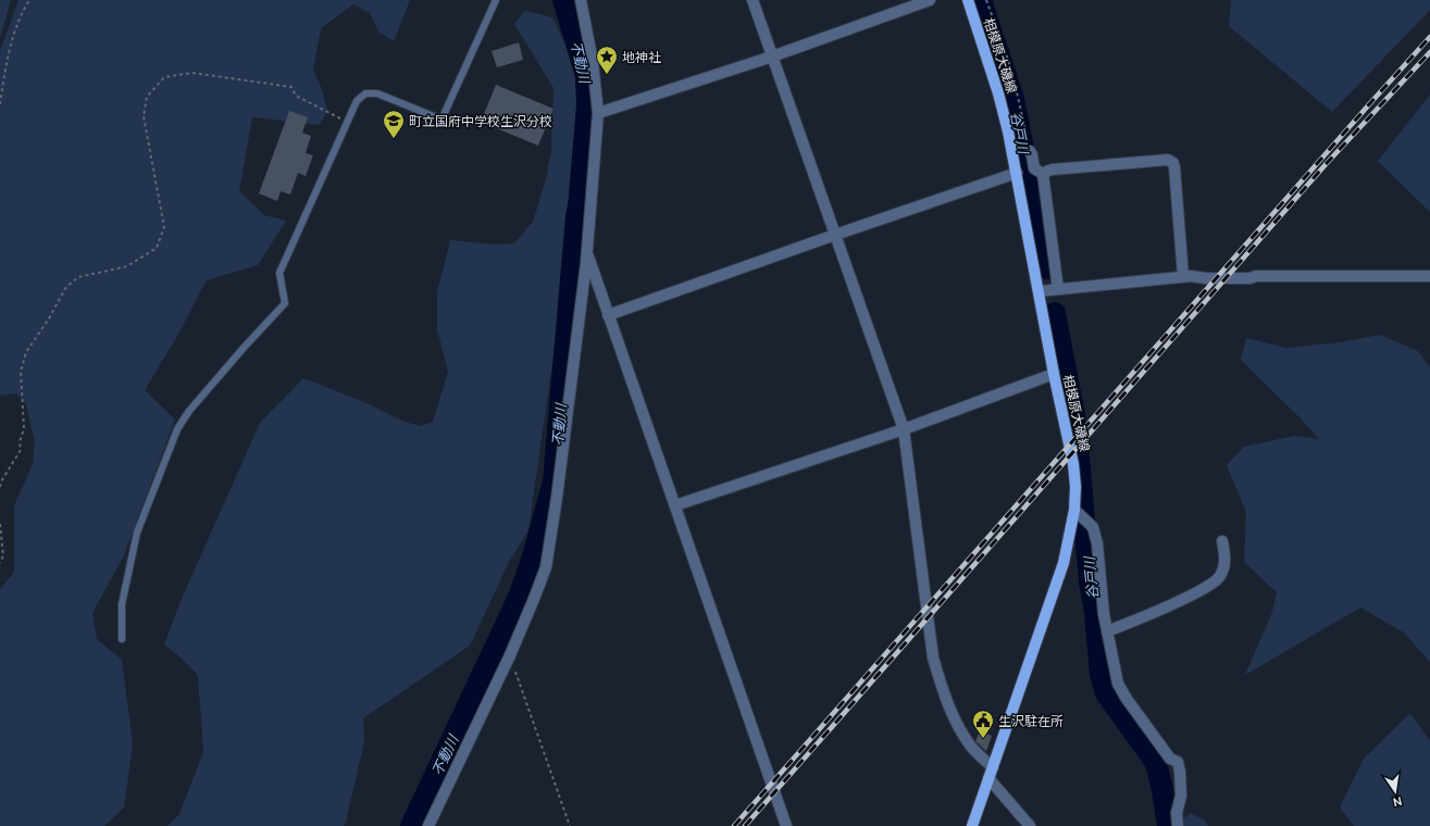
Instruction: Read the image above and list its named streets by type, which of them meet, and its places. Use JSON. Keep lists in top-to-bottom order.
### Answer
{
  "streets": {
    "main road": ["相模原大磯線"]
  },
  "water": ["不動川", "谷戸川"],
  "places": {
    "place": ["地神社"],
    "school or university": ["町立国府中学校生沢分校"],
    "public building": ["生沢駐在所"]
  },
  "north": "bottom"
}
